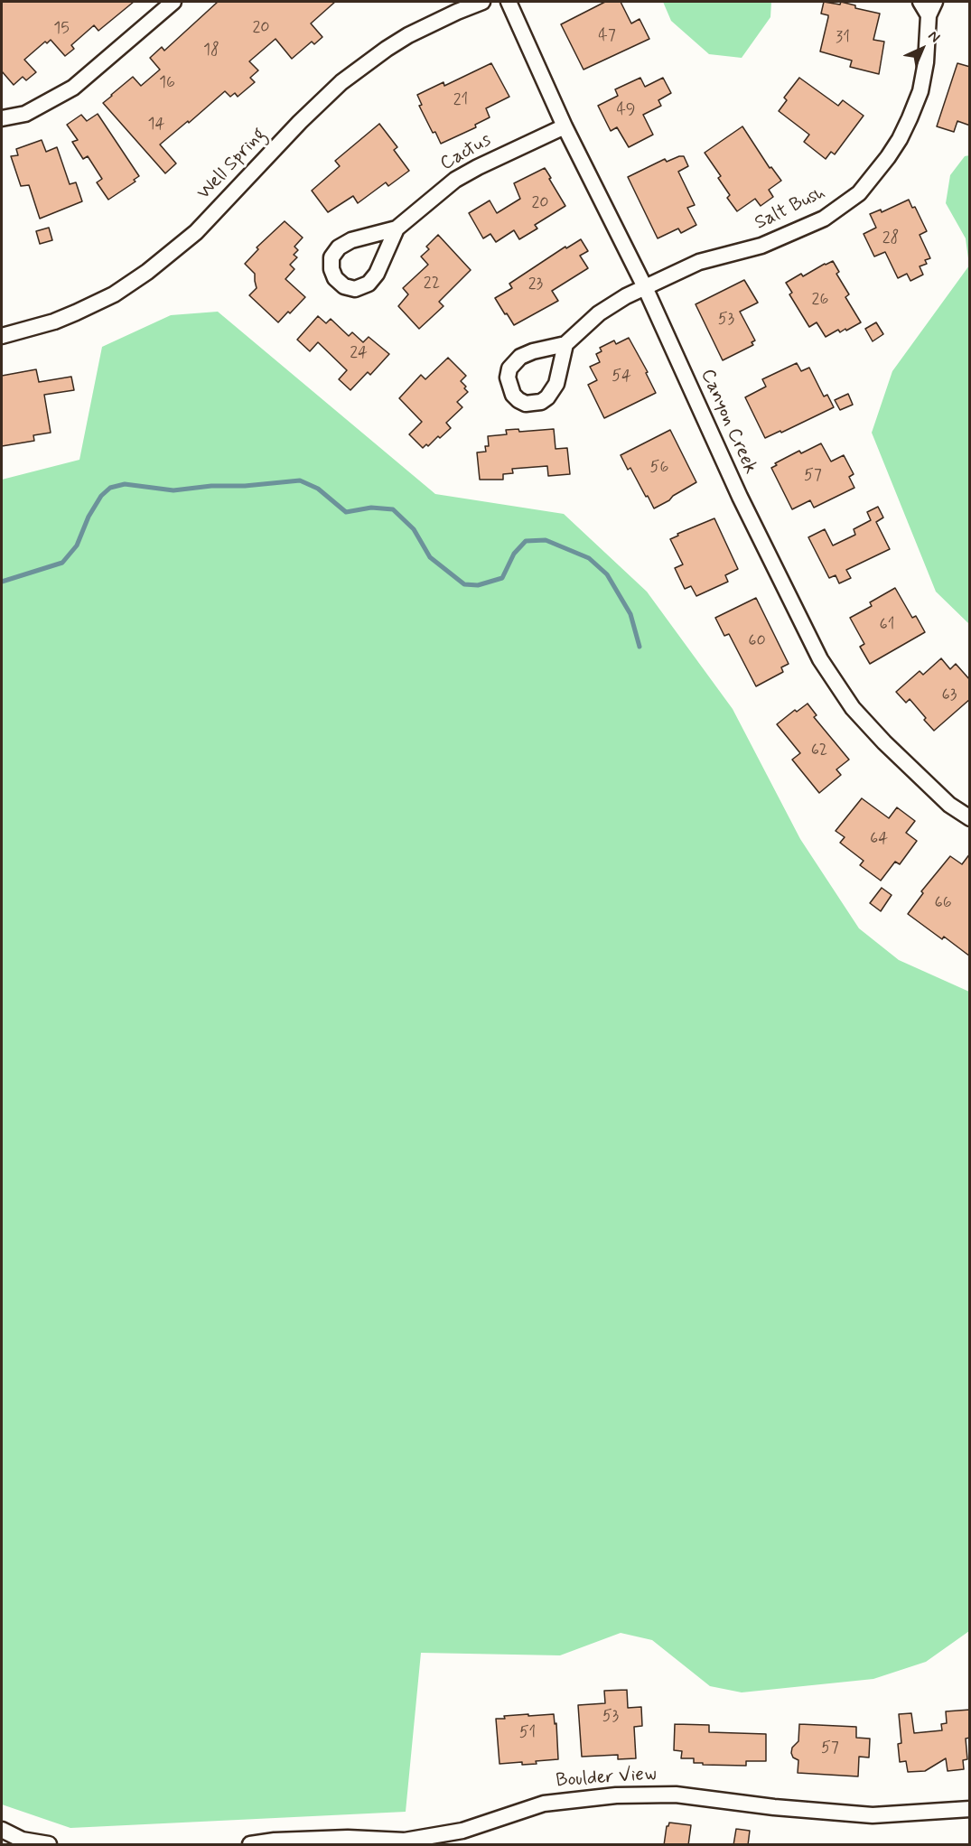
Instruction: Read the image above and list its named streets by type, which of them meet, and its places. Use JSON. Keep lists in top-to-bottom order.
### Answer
{
  "streets": {
    "street": [
      "Cactus",
      "Well Spring",
      "Salt Bush",
      "Canyon Creek",
      "Boulder View"
    ]
  },
  "crossings": [
    ["Cactus", "Canyon Creek"],
    ["Salt Bush", "Canyon Creek"]
  ],
  "house_numbers": [
    "20",
    "15",
    "47",
    "31",
    "18",
    "16",
    "21",
    "49",
    "14",
    "20",
    "28",
    "22",
    "23",
    "26",
    "53",
    "24",
    "54",
    "56",
    "57",
    "61",
    "60",
    "63",
    "62",
    "64",
    "66",
    "53",
    "51",
    "57"
  ],
  "north": "top right"
}
